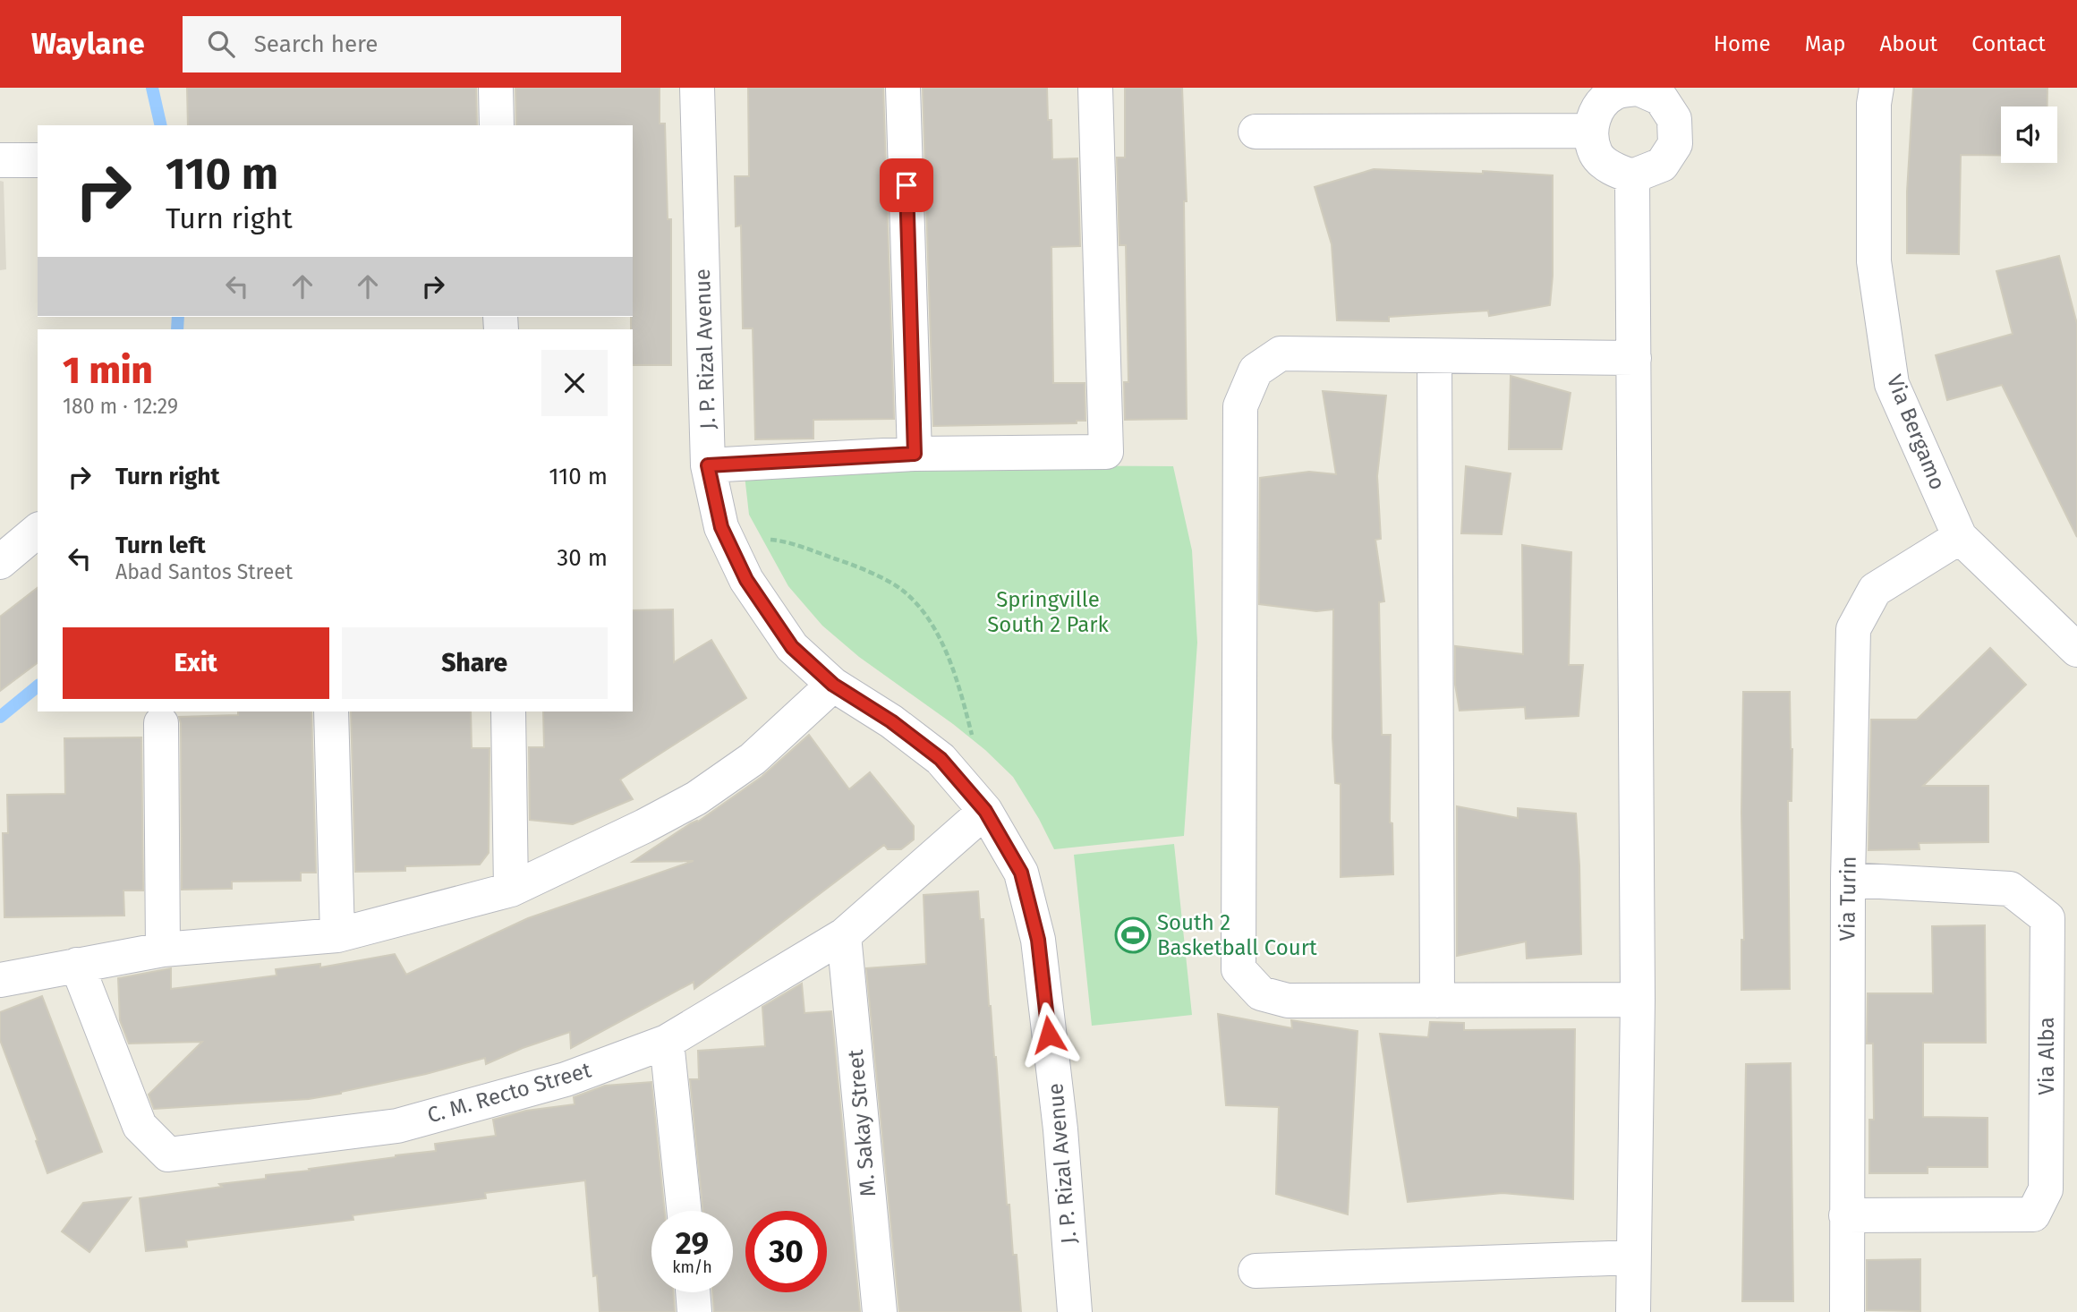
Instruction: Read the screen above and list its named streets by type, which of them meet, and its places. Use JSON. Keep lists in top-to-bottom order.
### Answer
{
  "streets": {
    "street": [
      "J. P. Rizal Avenue",
      "Via Bergamo",
      "Via Turin",
      "Via Alba",
      "C. M. Recto Street",
      "M. Sakay Street"
    ]
  },
  "crossings": [
    ["J. P. Rizal Avenue", "C. M. Recto Street"],
    ["Via Bergamo", "Via Turin"],
    ["Via Turin", "Via Alba"],
    ["C. M. Recto Street", "M. Sakay Street"]
  ],
  "parks": ["Springville South 2 Park"],
  "places": {
    "sports": ["South 2 Basketball Court"]
  },
  "page": {
    "header": "Waylane",
    "search": "Search here",
    "nav": [
      "Home",
      "Map",
      "About",
      "Contact"
    ],
    "turn": ["110 m", "Turn right"],
    "heading": ["1 min", "180 m · 12:29"],
    "list": [
      {
        "name": "Turn right",
        "value": "110 m"
      },
      {
        "name": "Turn left",
        "note": "Abad Santos Street",
        "value": "30 m"
      }
    ],
    "buttons": ["Exit", "Share"],
    "speed": "29 km/h",
    "limit": "30"
  }
}
